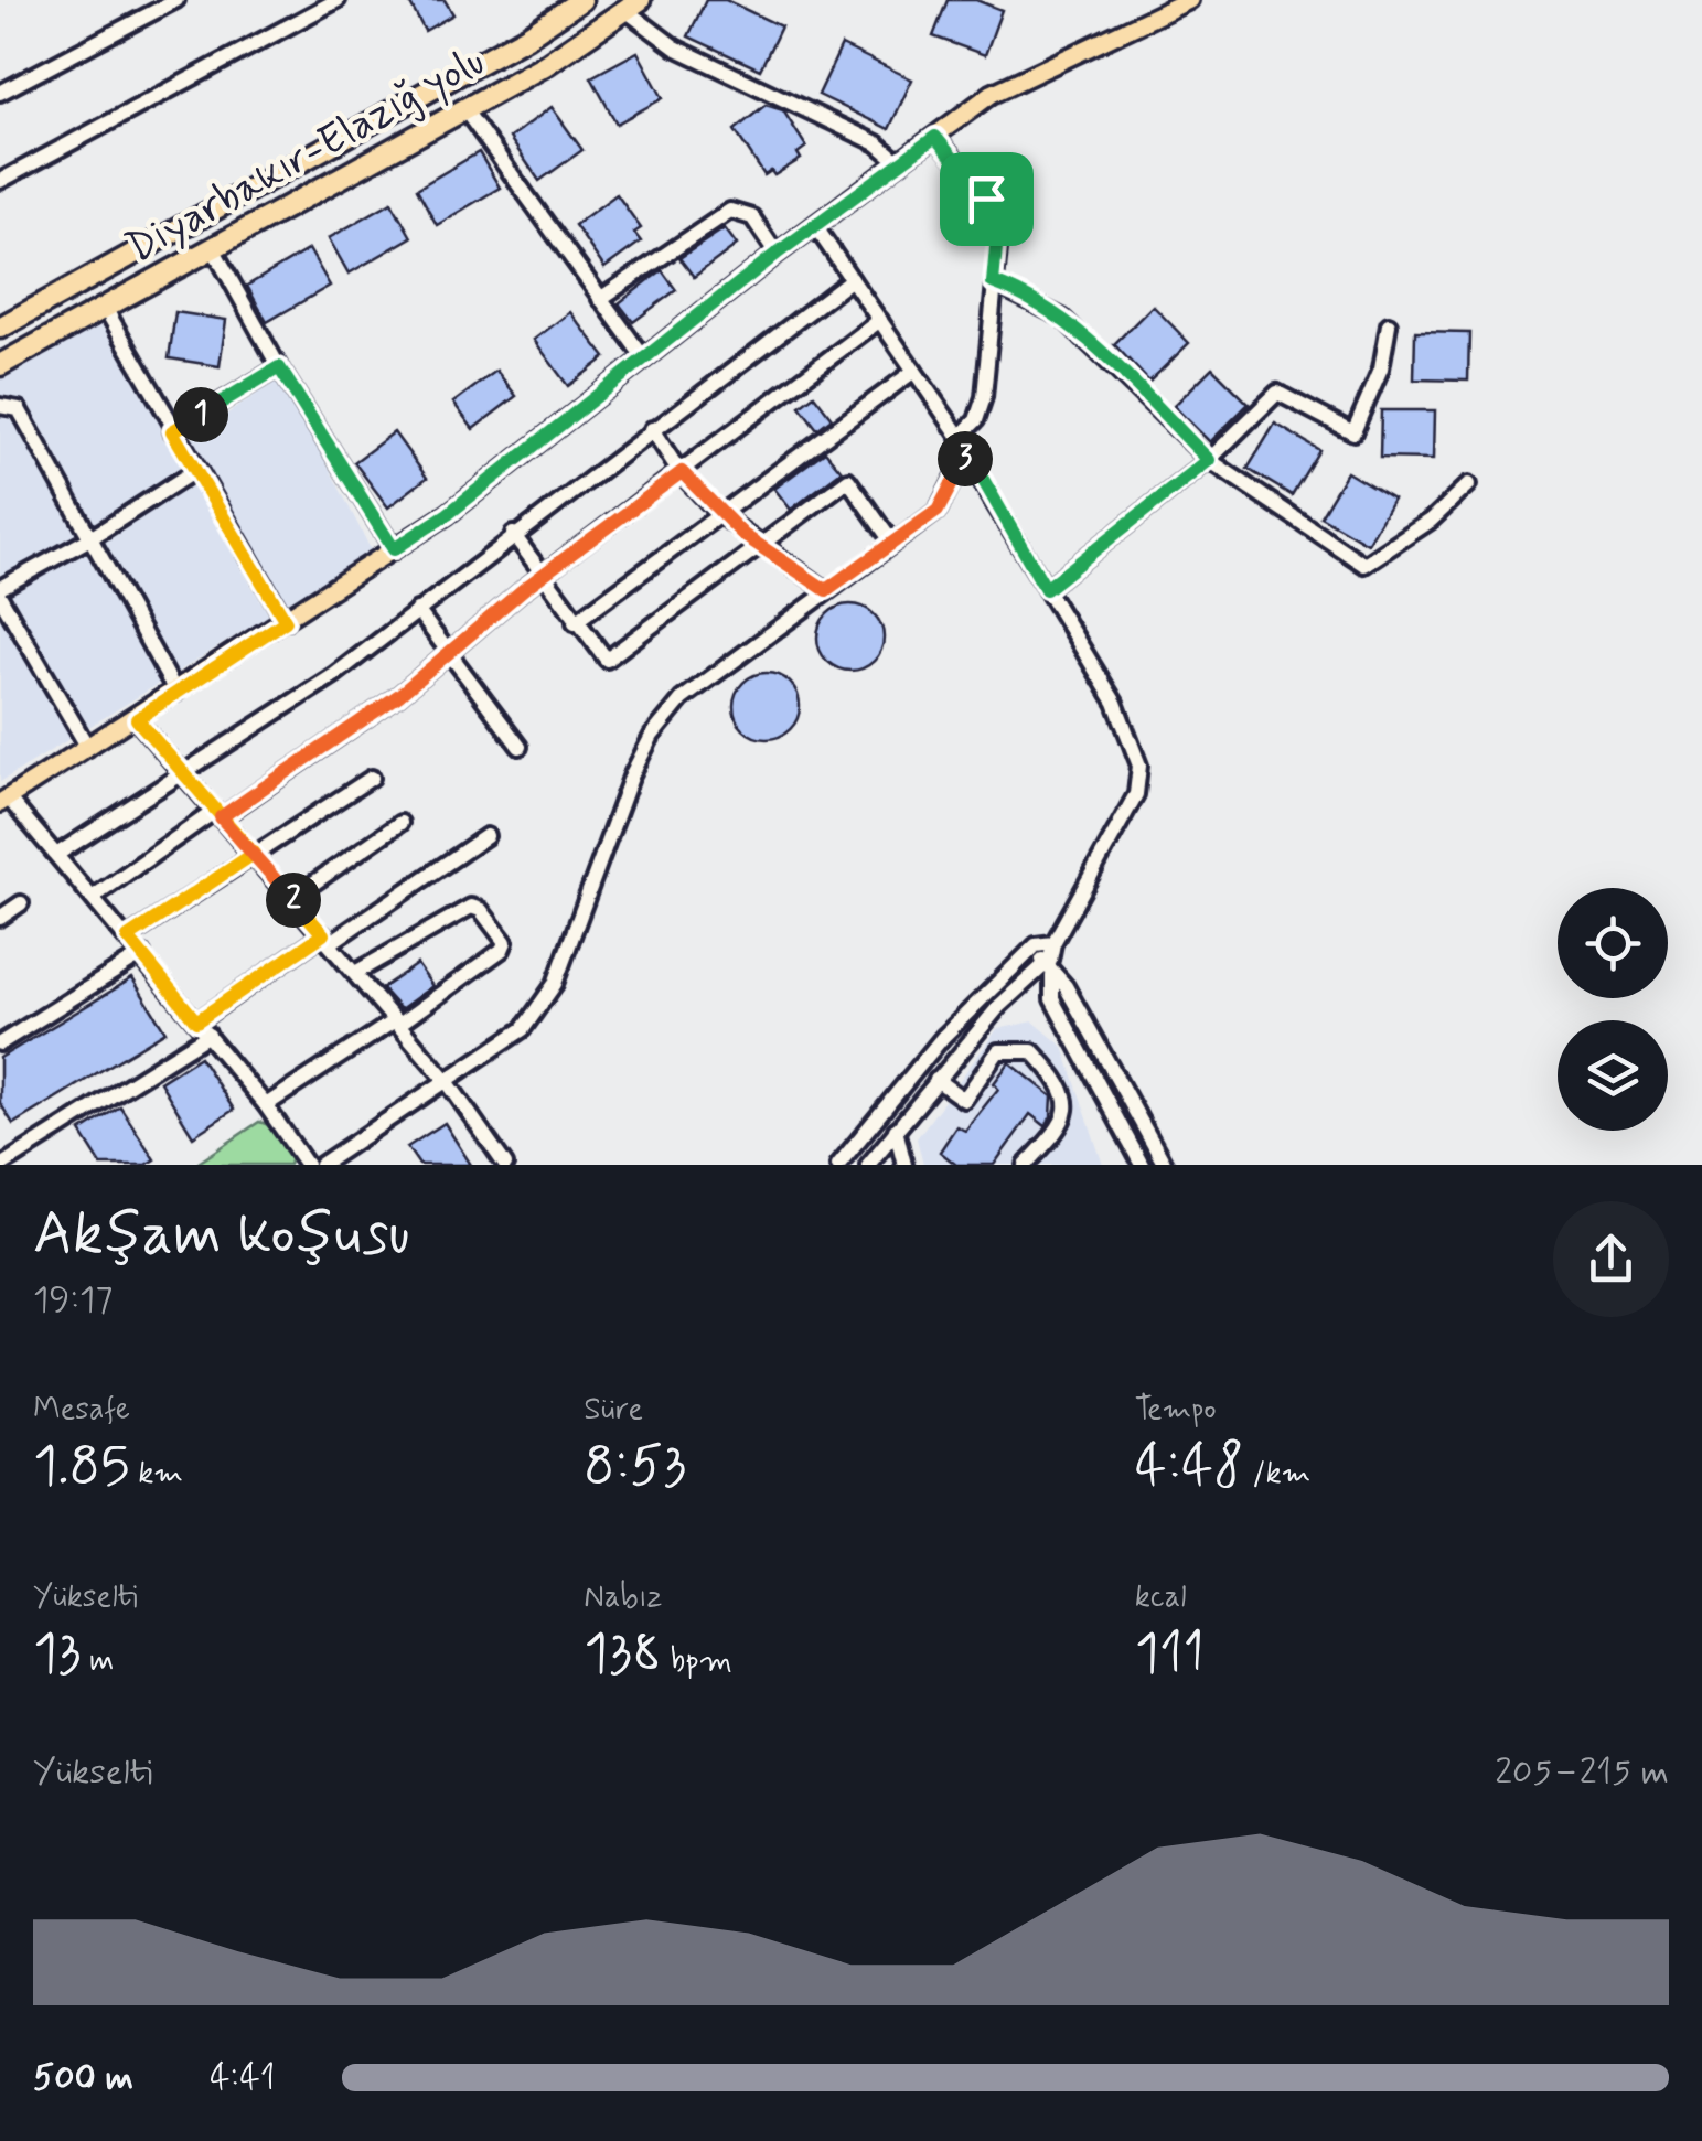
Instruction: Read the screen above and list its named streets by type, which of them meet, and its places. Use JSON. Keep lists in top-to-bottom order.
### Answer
{
  "streets": {
    "highway": ["Diyarbakır-Elazığ yolu"]
  },
  "page": {
    "pins": ["1", "3", "2"],
    "heading": ["Akşam koşusu", "19:17"],
    "stats": [
      ["Mesafe", "1.85 km"],
      ["Süre", "8:53"],
      ["Tempo", "4:48 /km"],
      ["Yükselti", "13 m"],
      ["Nabız", "138 bpm"],
      ["kcal", "111"]
    ],
    "chart": ["Yükselti", "205–215 m"],
    "list": [
      {
        "name": "500 m",
        "note": "4:41"
      }
    ]
  }
}
